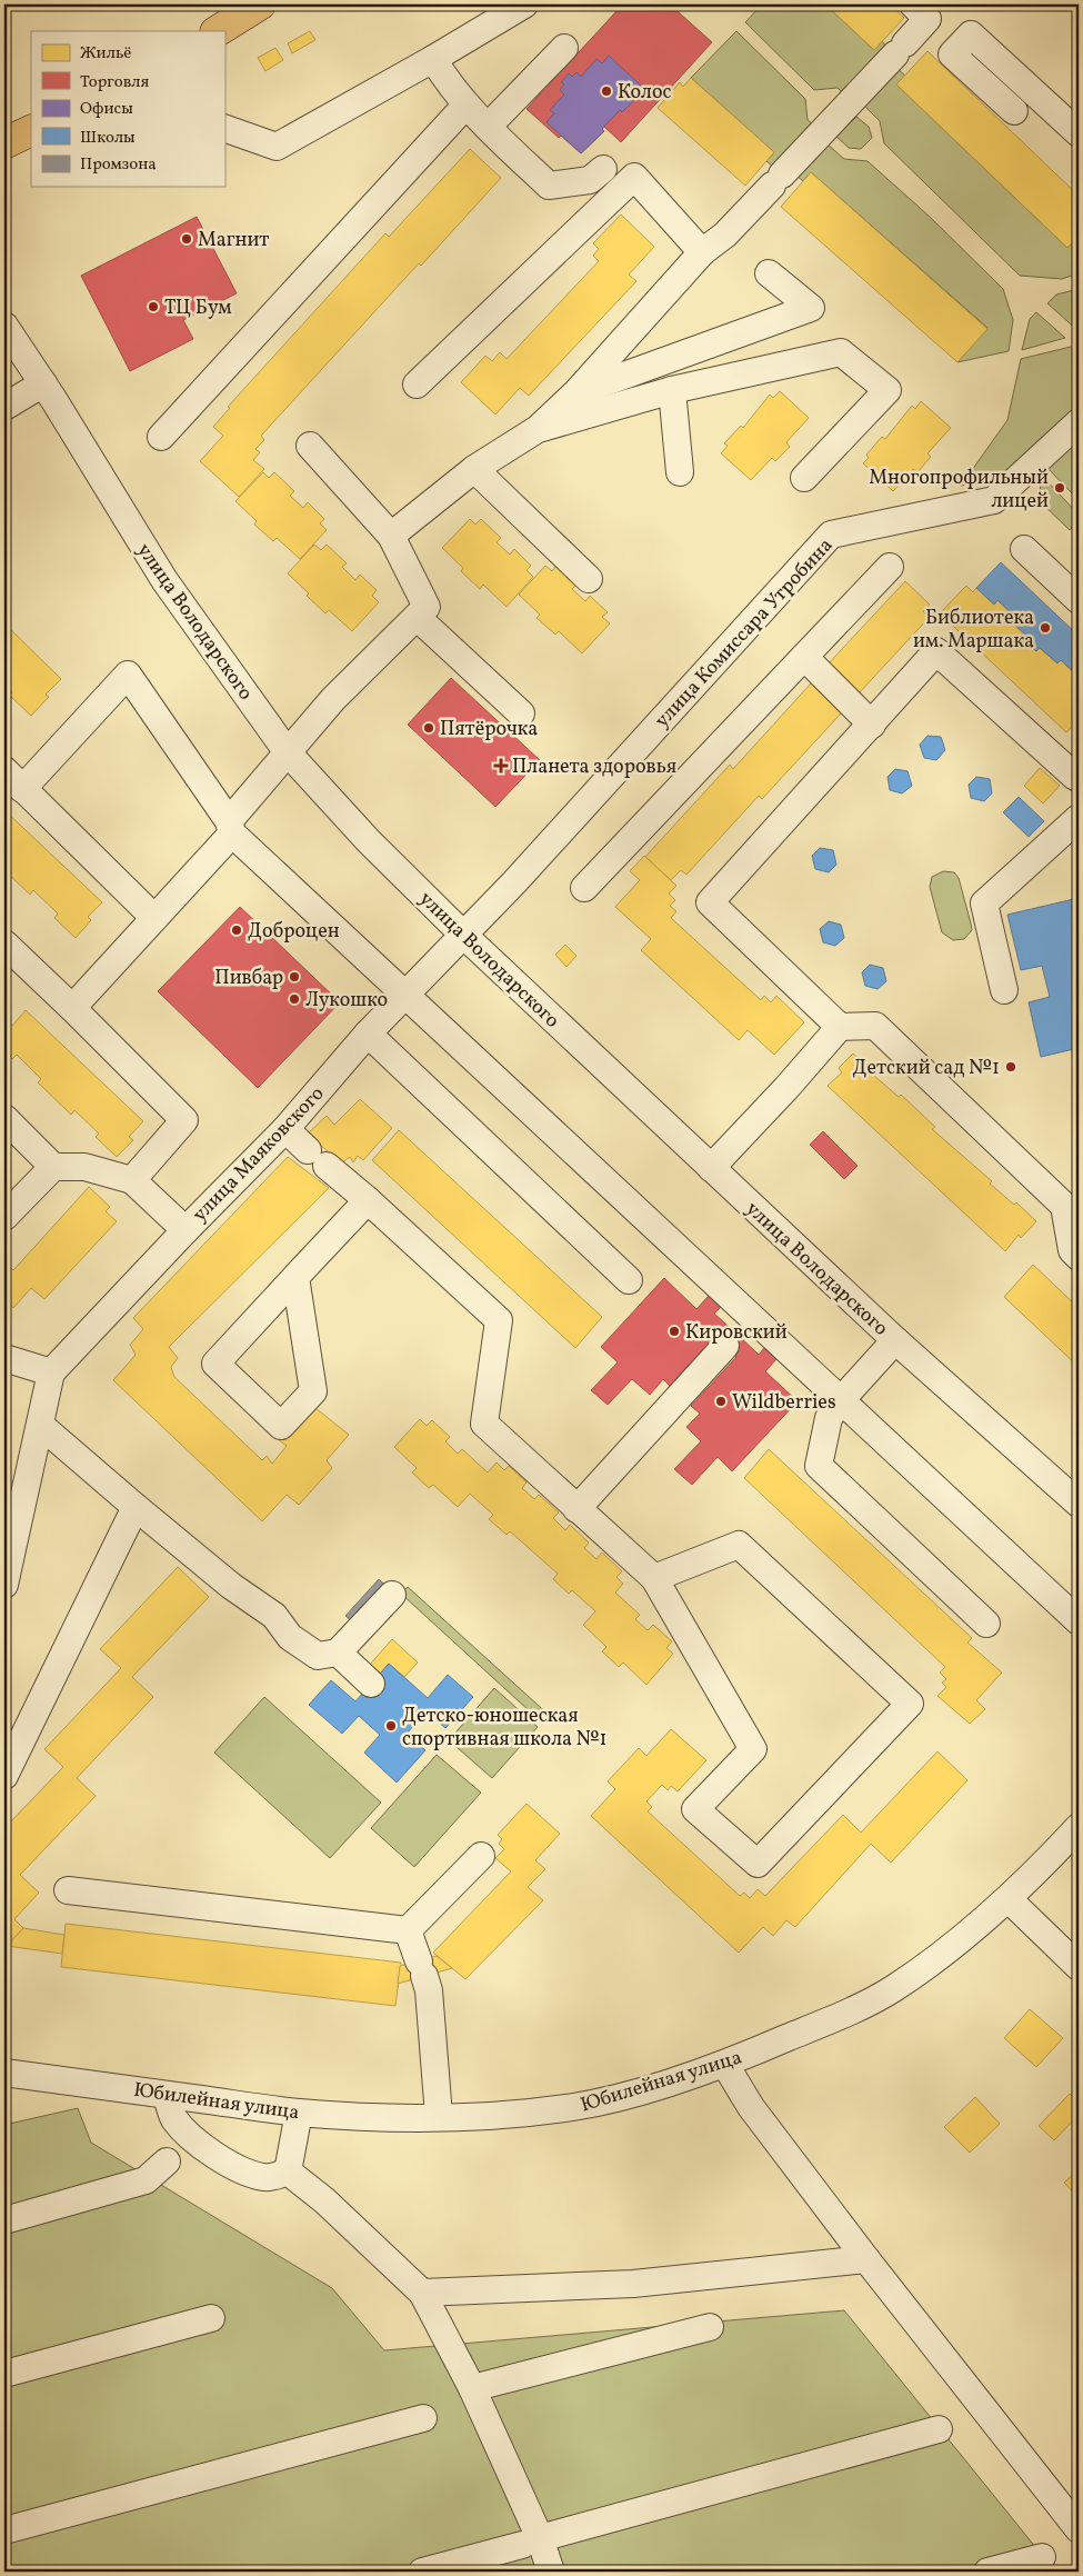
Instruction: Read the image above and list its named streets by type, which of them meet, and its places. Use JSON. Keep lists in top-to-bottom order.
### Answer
{
  "streets": {
    "street": [
      "улица Володарского",
      "улица Комиссара Утробина",
      "улица Маяковского",
      "Юбилейная улица"
    ]
  },
  "crossings": [
    ["улица Володарского", "улица Комиссара Утробина"],
    ["улица Володарского", "улица Маяковского"],
    ["улица Комиссара Утробина", "улица Маяковского"]
  ],
  "places": {
    "other": [
      "Колос",
      "Магнит",
      "ТЦ Бум",
      "Многопрофильный лицей",
      "Библиотека им. Маршака",
      "Пятёрочка",
      "Доброцен",
      "Пивбар",
      "Лукошко",
      "Детский сад №1",
      "Кировский",
      "Wildberries",
      "Детско-юношеская спортивная школа №1"
    ],
    "health": ["Планета здоровья"]
  },
  "legend": [
    "Жильё",
    "Торговля",
    "Офисы",
    "Школы",
    "Промзона"
  ]
}
